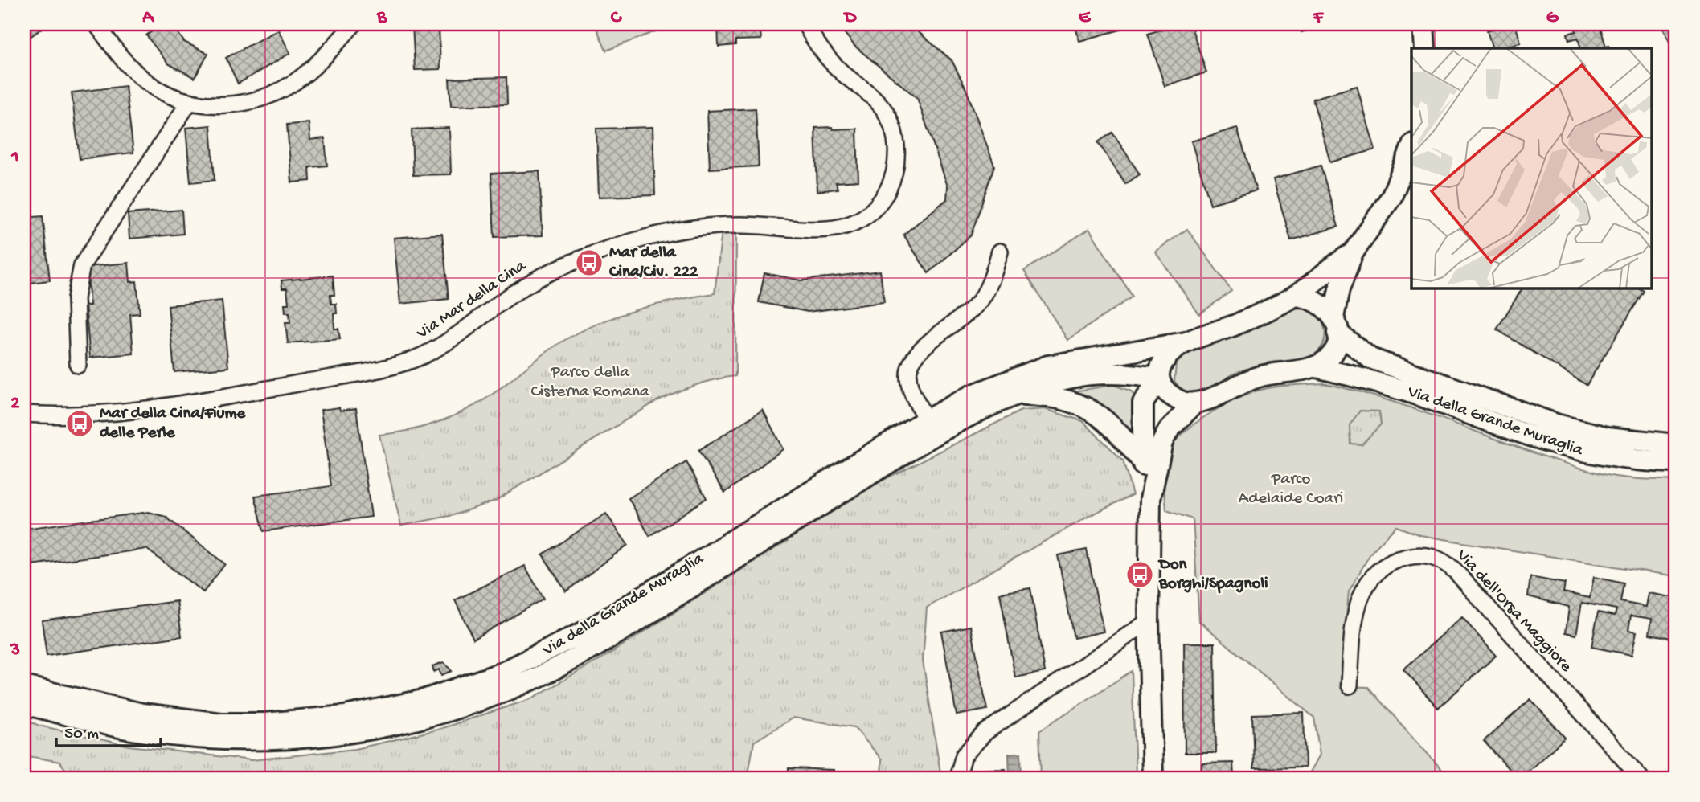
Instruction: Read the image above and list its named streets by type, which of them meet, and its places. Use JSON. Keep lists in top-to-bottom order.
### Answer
{
  "streets": {
    "street": ["Via Mar della Cina", "Via della Grande Muraglia", "Via dell'Orsa Maggiore"]
  },
  "parks": ["Parco della Cisterna Romana", "Parco Adelaide Coari"],
  "places": {
    "bus stop": ["Mar della Cina/Civ. 222", "Mar della Cina/Fiume delle Perle", "Don Borghi/Spagnoli"]
  },
  "scale_bar": "50 m",
  "grid": {
    "columns": [
      "A",
      "B",
      "C",
      "D",
      "E",
      "F",
      "G"
    ],
    "rows": ["1", "2", "3"]
  }
}
